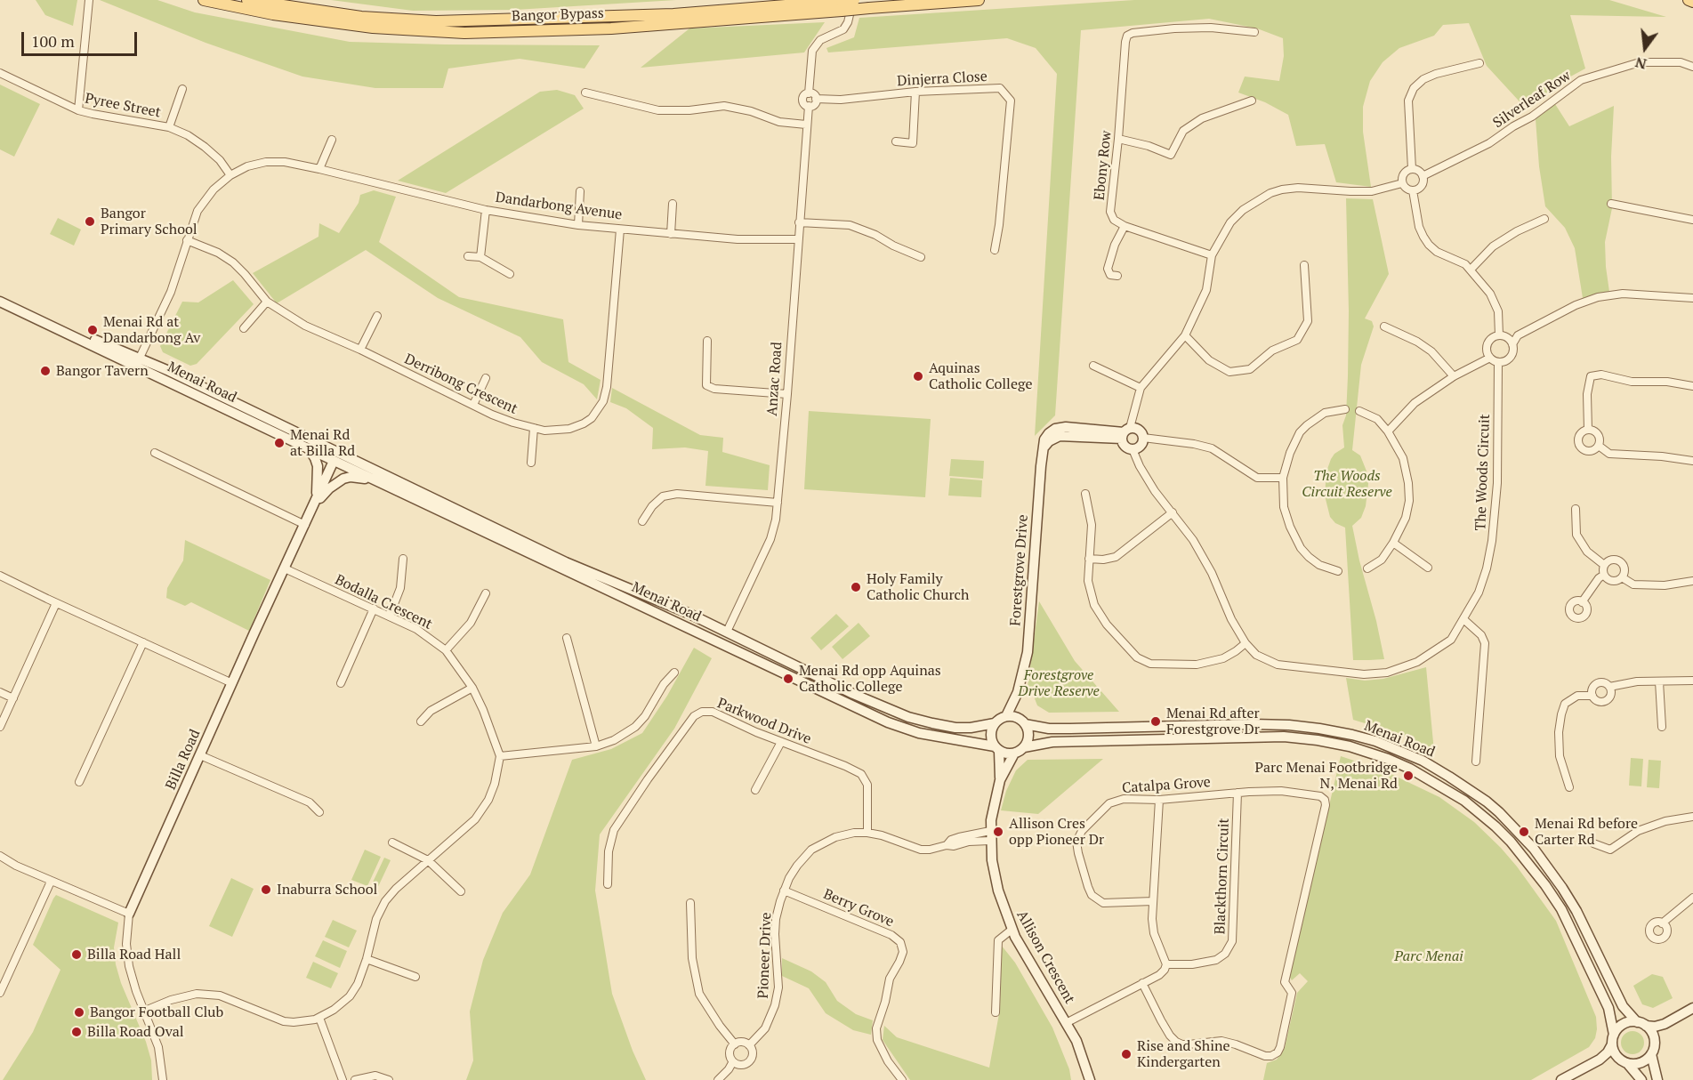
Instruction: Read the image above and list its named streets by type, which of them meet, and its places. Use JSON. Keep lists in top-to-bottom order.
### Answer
{
  "streets": {
    "main road": [
      "Bangor Bypass",
      "Anzac Road",
      "Menai Road",
      "Forestgrove Drive",
      "Billa Road",
      "Allison Crescent"
    ],
    "street": [
      "Dinjerra Close",
      "Silverleaf Row",
      "Pyree Street",
      "Ebony Row",
      "Dandarbong Avenue",
      "Derribong Crescent",
      "The Woods Circuit",
      "Bodalla Crescent",
      "Parkwood Drive",
      "Catalpa Grove",
      "Blackthorn Circuit",
      "Berry Grove",
      "Pioneer Drive"
    ]
  },
  "crossings": [
    ["Dinjerra Close", "Anzac Road"],
    ["Pyree Street", "Dandarbong Avenue"],
    ["Dandarbong Avenue", "Anzac Road"],
    ["Dandarbong Avenue", "Menai Road"],
    ["Dandarbong Avenue", "Derribong Crescent"],
    ["Anzac Road", "Menai Road"],
    ["Menai Road", "Billa Road"],
    ["The Woods Circuit", "Forestgrove Drive"],
    ["Bodalla Crescent", "Billa Road"],
    ["Parkwood Drive", "Pioneer Drive"],
    ["Catalpa Grove", "Blackthorn Circuit"],
    ["Berry Grove", "Pioneer Drive"],
    ["Pioneer Drive", "Allison Crescent"]
  ],
  "parks": ["The Woods Circuit Reserve", "Forestgrove Drive Reserve", "Parc Menai"],
  "places": [
    "Bangor Primary School",
    "Menai Rd at Dandarbong Av",
    "Bangor Tavern",
    "Aquinas Catholic College",
    "Menai Rd at Billa Rd",
    "Holy Family Catholic Church",
    "Menai Rd opp Aquinas Catholic College",
    "Menai Rd after Forestgrove Dr",
    "Parc Menai Footbridge N, Menai Rd",
    "Allison Cres opp Pioneer Dr",
    "Menai Rd before Carter Rd",
    "Inaburra School",
    "Billa Road Hall",
    "Bangor Football Club",
    "Billa Road Oval",
    "Rise and Shine Kindergarten"
  ],
  "scale_bar": "100 m",
  "north": "bottom"
}
